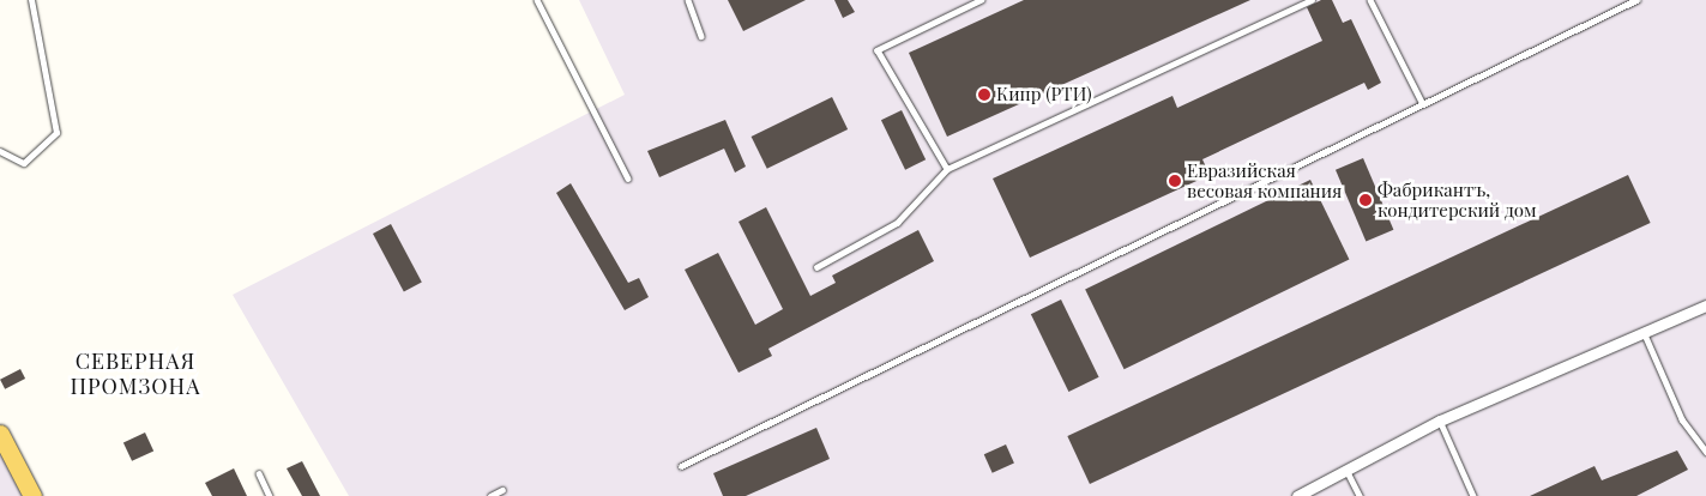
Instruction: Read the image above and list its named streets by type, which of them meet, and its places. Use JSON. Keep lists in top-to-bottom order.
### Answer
{
  "districts": ["СЕВЕРНАЯ ПРОМЗОНА"],
  "places": ["Кипр (РТИ)", "Евразийская весовая компания", "Фабрикантъ, кондитерский дом"]
}
